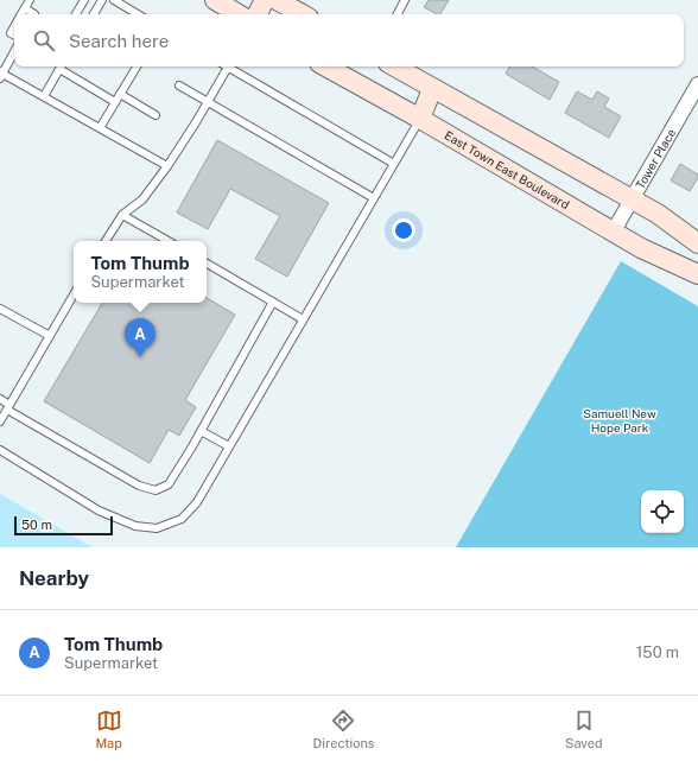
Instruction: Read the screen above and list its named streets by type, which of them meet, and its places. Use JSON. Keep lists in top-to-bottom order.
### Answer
{
  "streets": {
    "street": ["Tower Place", "East Town East Boulevard"]
  },
  "crossings": [
    ["Tower Place", "East Town East Boulevard"]
  ],
  "parks": ["Samuell New Hope Park"],
  "scale_bar": "50 m",
  "page": {
    "search": "Search here",
    "popup": ["Tom Thumb", "Supermarket"],
    "pins": "A",
    "scale": "50 m",
    "heading": "Nearby",
    "list": [
      {
        "mark": "A",
        "name": "Tom Thumb",
        "note": "Supermarket",
        "value": "150 m"
      }
    ],
    "nav": ["Map", "Directions", "Saved"]
  }
}
